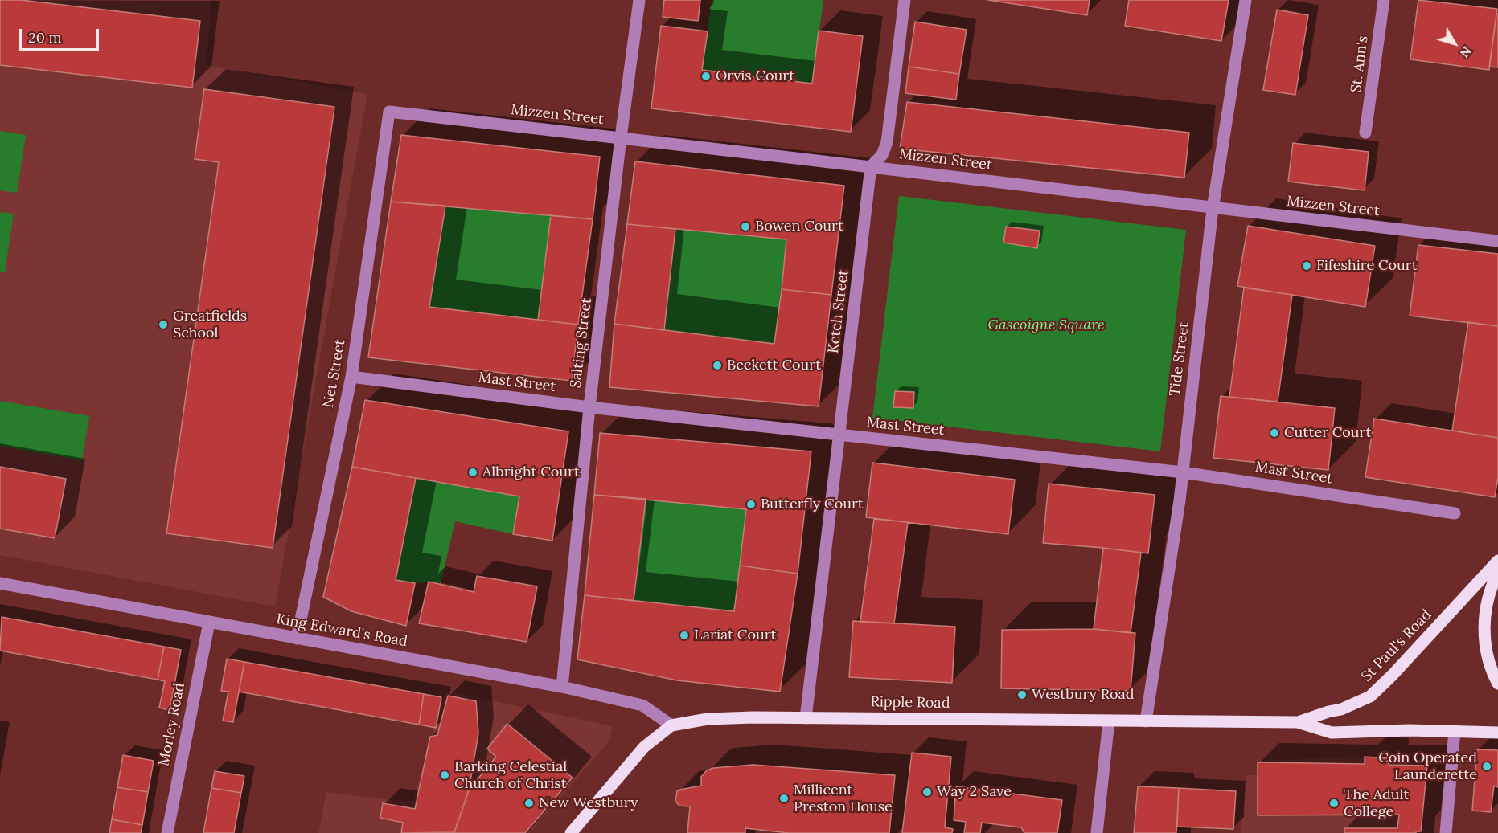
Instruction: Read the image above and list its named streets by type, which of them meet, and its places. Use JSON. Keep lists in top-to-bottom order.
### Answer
{
  "streets": {
    "main road": ["St Paul's Road", "Ripple Road"],
    "street": [
      "St. Ann's",
      "Mizzen Street",
      "Ketch Street",
      "Salting Street",
      "Tide Street",
      "Net Street",
      "Mast Street",
      "King Edward's Road",
      "Morley Road"
    ]
  },
  "crossings": [
    ["Mizzen Street", "Ketch Street"],
    ["Mizzen Street", "Salting Street"],
    ["Mizzen Street", "Tide Street"],
    ["Mizzen Street", "Net Street"],
    ["Ketch Street", "Mast Street"],
    ["Ketch Street", "Ripple Road"],
    ["Salting Street", "Mast Street"],
    ["Salting Street", "King Edward's Road"],
    ["Tide Street", "Mast Street"],
    ["Tide Street", "Ripple Road"],
    ["Net Street", "Mast Street"],
    ["Net Street", "King Edward's Road"],
    ["King Edward's Road", "Ripple Road"],
    ["King Edward's Road", "Morley Road"],
    ["St Paul's Road", "Ripple Road"]
  ],
  "parks": ["Gascoigne Square"],
  "places": [
    "Orvis Court",
    "Bowen Court",
    "Fifeshire Court",
    "Greatfields School",
    "Beckett Court",
    "Cutter Court",
    "Albright Court",
    "Butterfly Court",
    "Lariat Court",
    "Westbury Road",
    "Coin Operated Launderette",
    "Barking Celestial Church of Christ",
    "Way 2 Save",
    "Millicent Preston House",
    "New Westbury",
    "The Adult College"
  ],
  "scale_bar": "20 m",
  "north": "bottom right"
}
